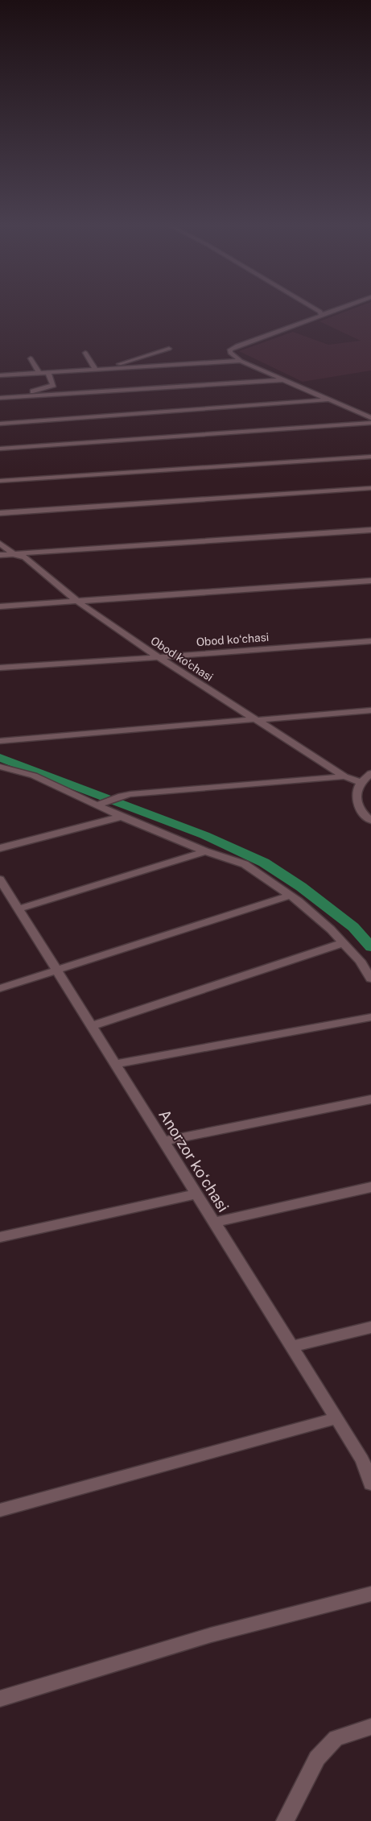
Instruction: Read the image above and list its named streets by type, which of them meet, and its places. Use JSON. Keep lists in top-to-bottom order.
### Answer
{
  "streets": {
    "street": ["Obod koʻchasi", "Obod ko'chasi", "Anorzor koʻchasi"]
  },
  "crossings": [
    ["Obod koʻchasi", "Obod ko'chasi"]
  ]
}
